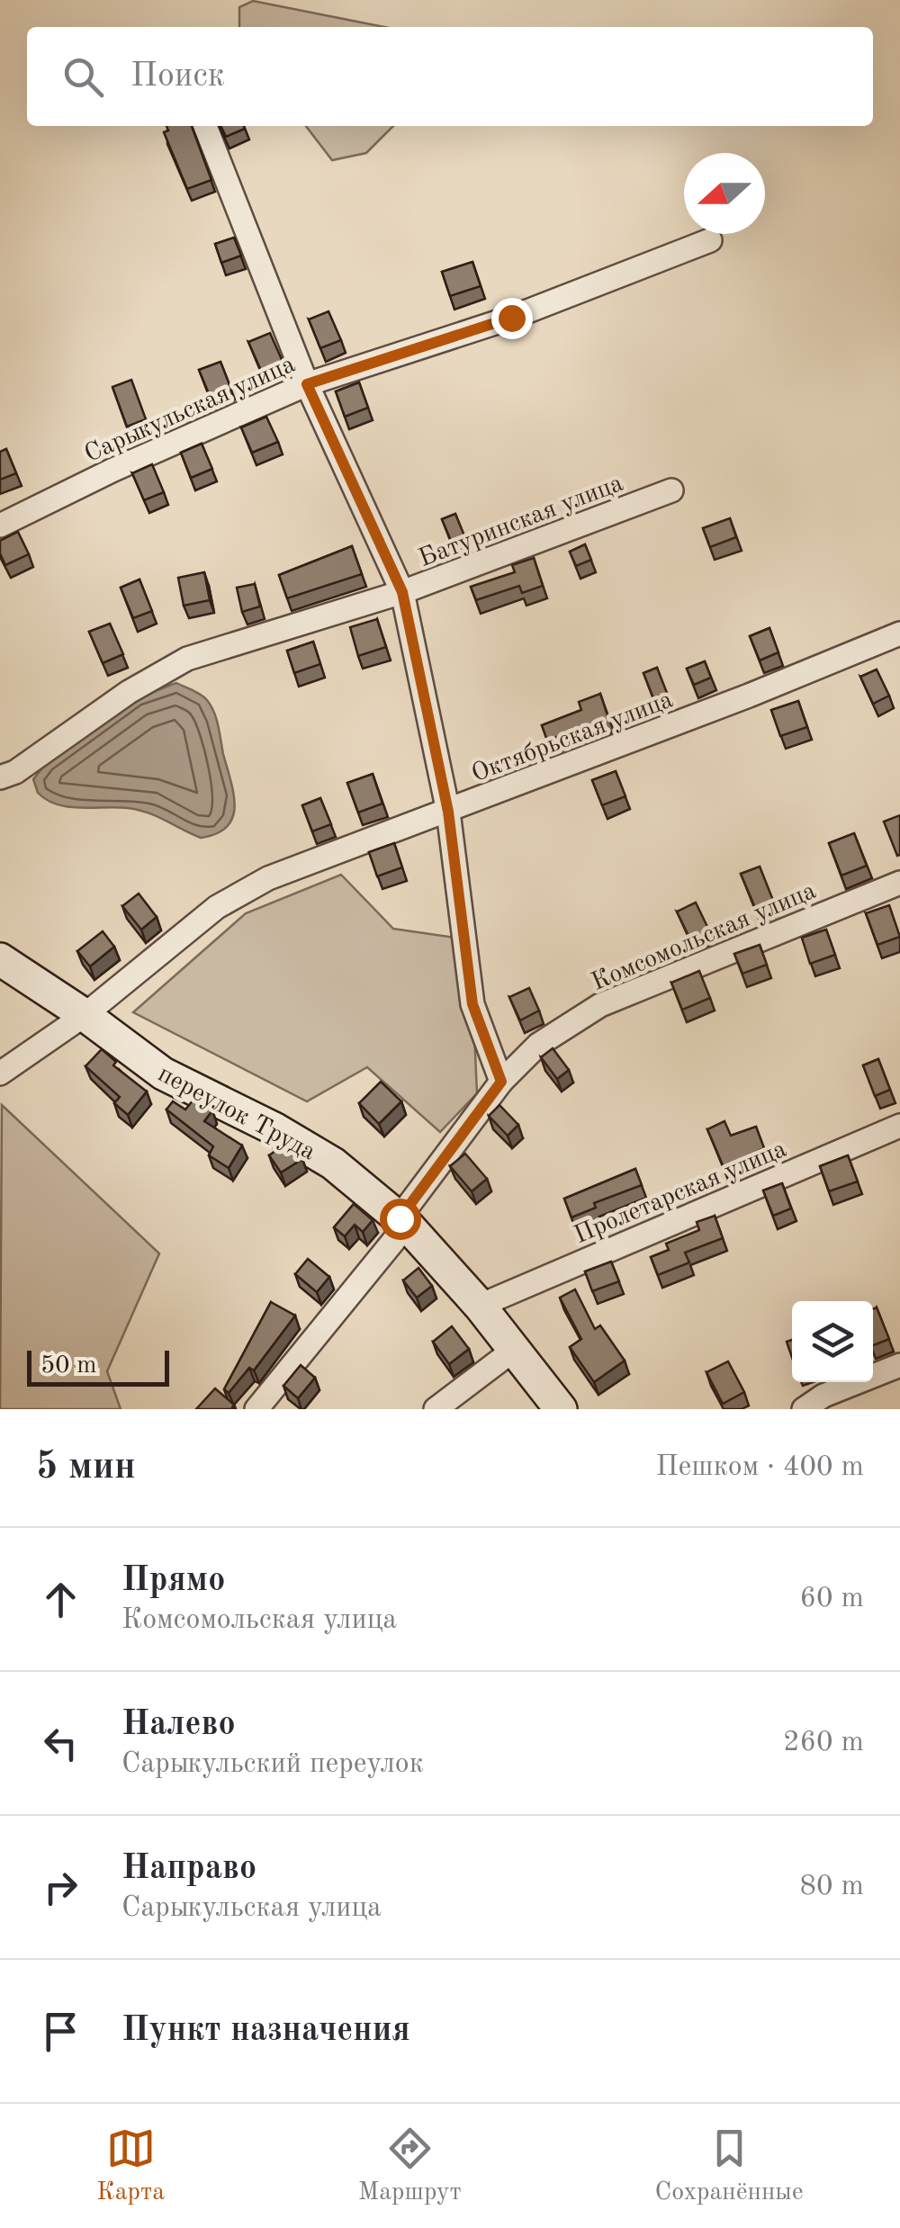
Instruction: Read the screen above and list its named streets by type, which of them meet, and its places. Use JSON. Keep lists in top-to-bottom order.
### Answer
{
  "streets": {
    "street": [
      "Сарыкульская улица",
      "Батуринская улица",
      "Октябрьская улица",
      "Комсомольская улица",
      "переулок Труда",
      "Пролетарская улица"
    ]
  },
  "crossings": [
    ["Октябрьская улица", "переулок Труда"],
    ["Комсомольская улица", "переулок Труда"],
    ["переулок Труда", "Пролетарская улица"]
  ],
  "scale_bar": "50 m",
  "north": "left",
  "page": {
    "search": "Поиск",
    "scale": "50 m",
    "heading": ["5 мин", "Пешком · 400 m"],
    "list": [
      ["Прямо", "Комсомольская улица", "60 m"],
      ["Налево", "Сарыкульский переулок", "260 m"],
      ["Направо", "Сарыкульская улица", "80 m"],
      "Пункт назначения"
    ],
    "nav": ["Карта", "Маршрут", "Сохранённые"]
  }
}
